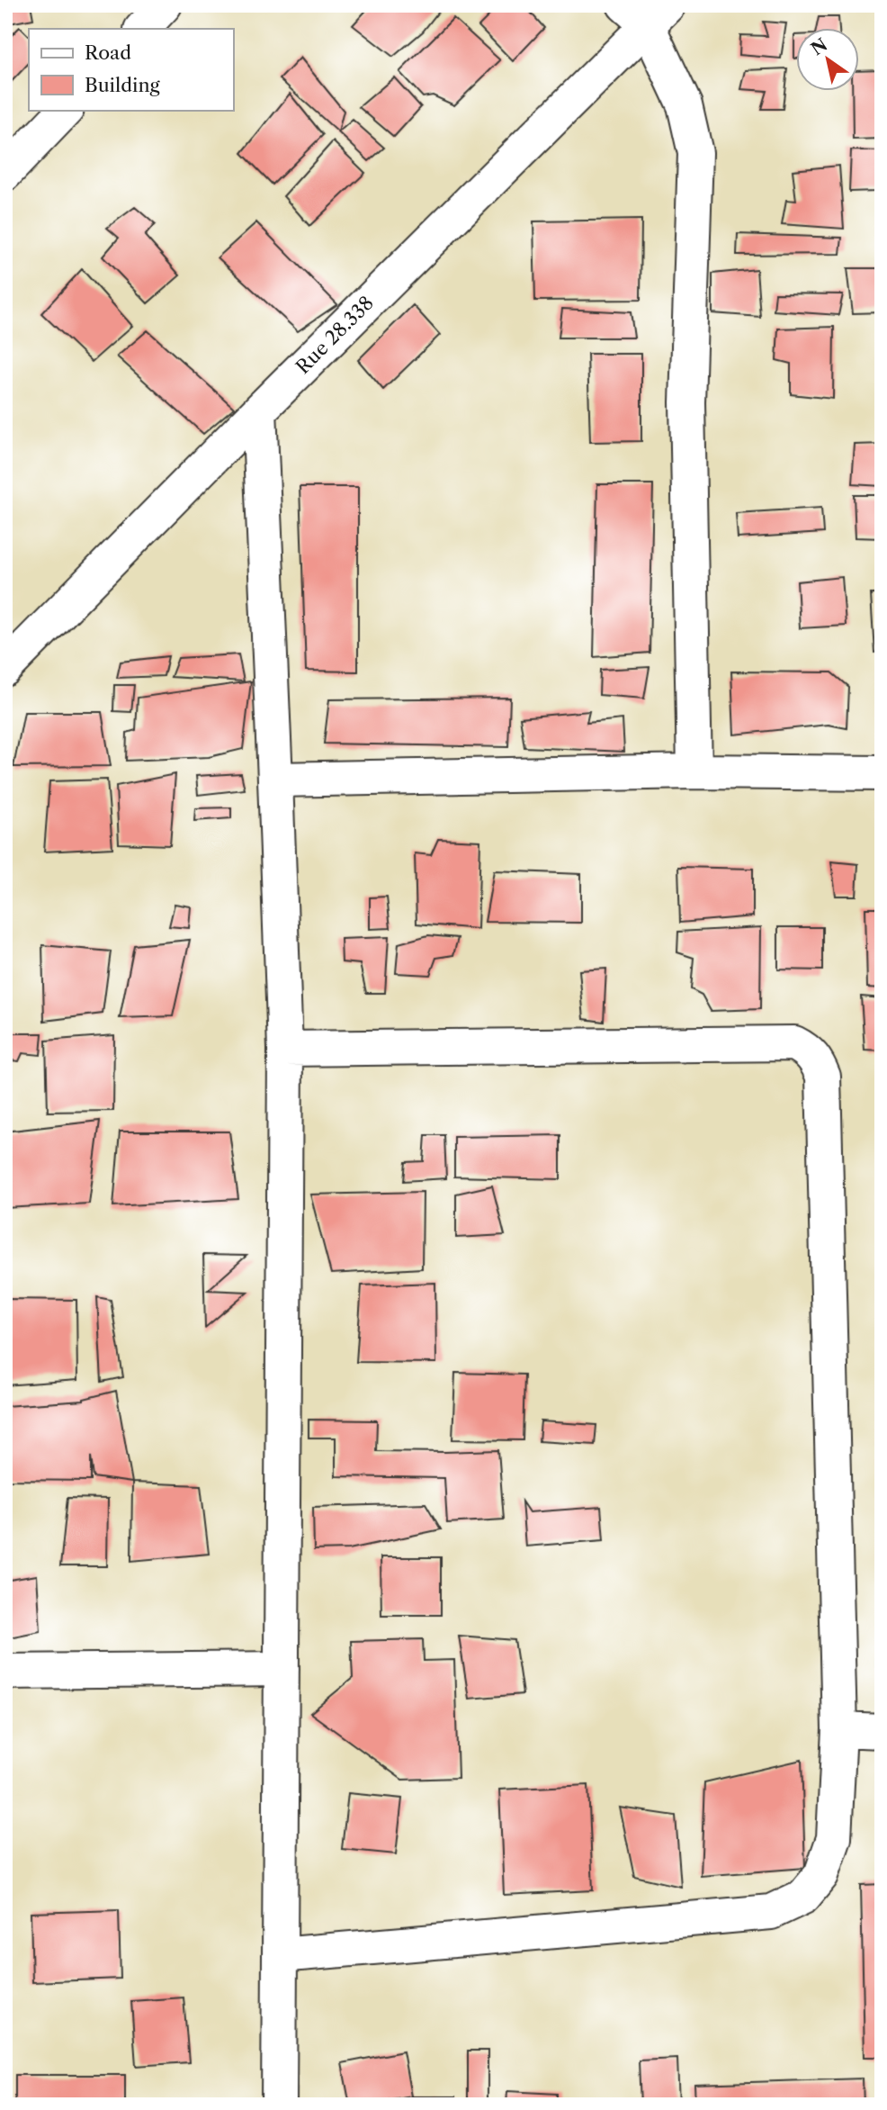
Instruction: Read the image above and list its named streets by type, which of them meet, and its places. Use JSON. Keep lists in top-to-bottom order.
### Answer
{
  "streets": {
    "street": ["Rue 28.338"]
  },
  "legend": ["Road", "Building"],
  "north": "top left"
}
